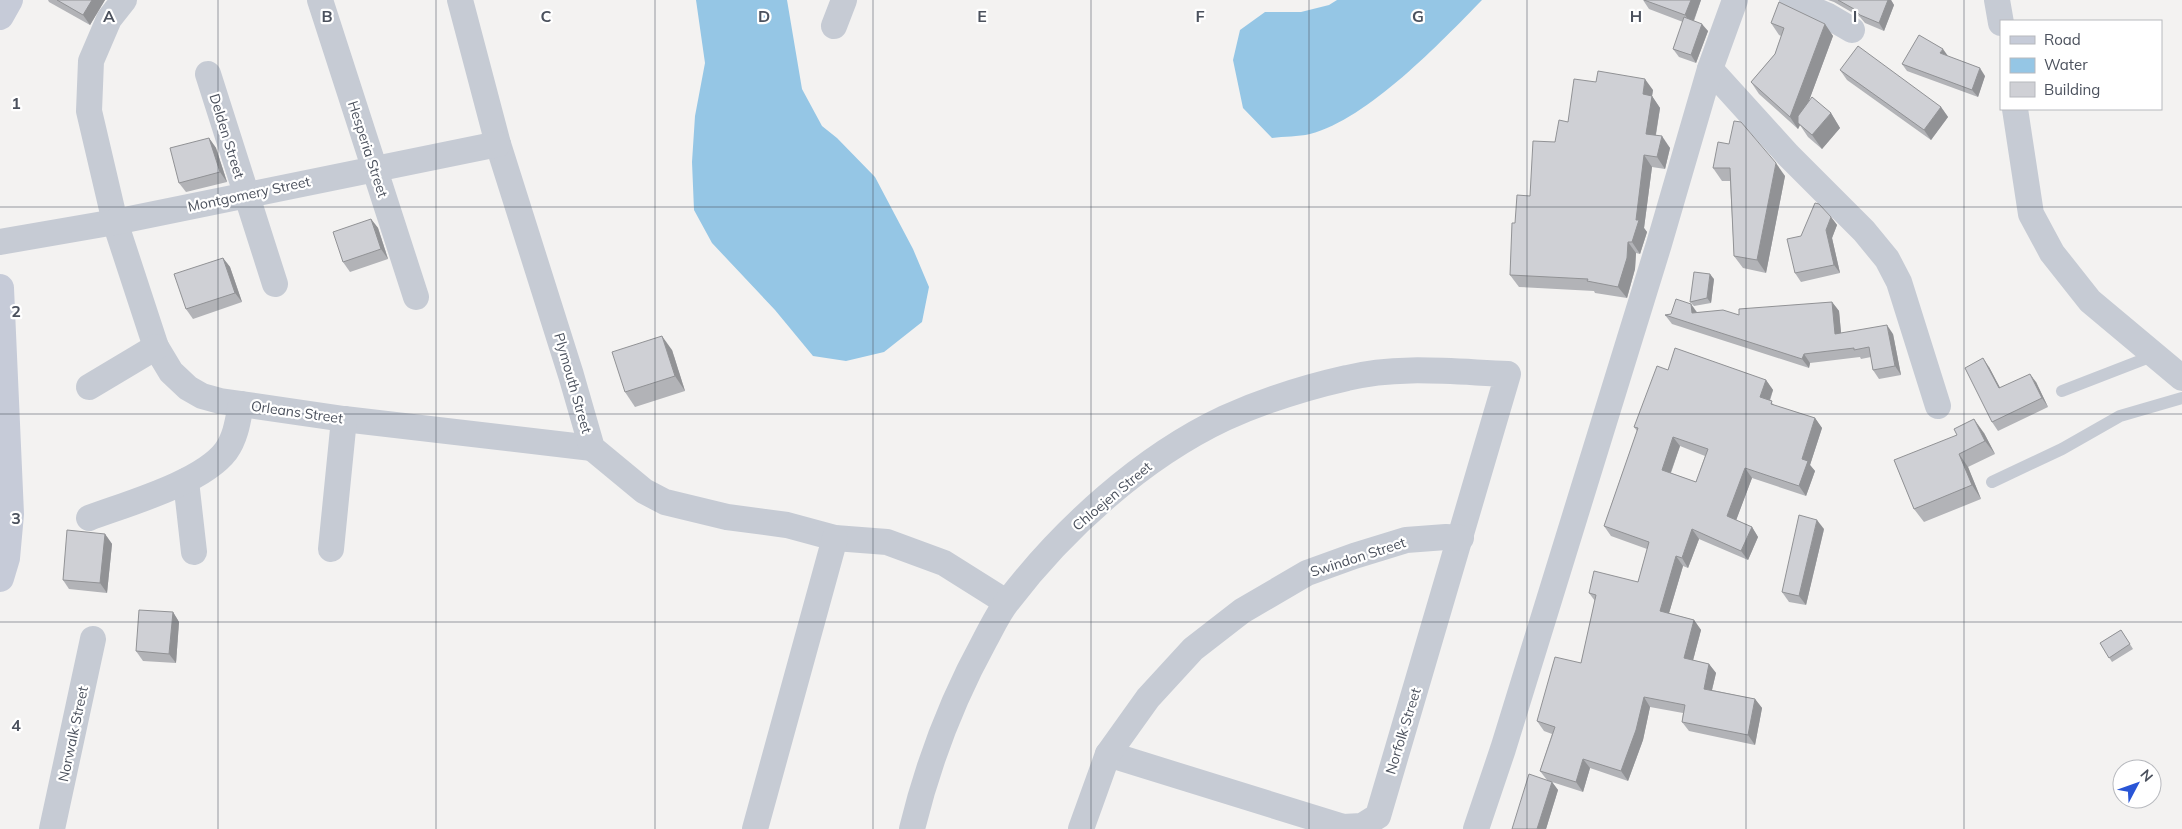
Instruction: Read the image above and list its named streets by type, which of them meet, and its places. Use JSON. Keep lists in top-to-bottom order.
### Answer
{
  "streets": {
    "street": [
      "Delden Street",
      "Hesperia Street",
      "Montgomery Street",
      "Plymouth Street",
      "Orleans Street",
      "Chloejen Street",
      "Swindon Street",
      "Norfolk Street",
      "Norwalk Street"
    ]
  },
  "crossings": [
    ["Delden Street", "Montgomery Street"],
    ["Hesperia Street", "Montgomery Street"],
    ["Montgomery Street", "Plymouth Street"],
    ["Montgomery Street", "Orleans Street"],
    ["Plymouth Street", "Orleans Street"],
    ["Plymouth Street", "Chloejen Street"],
    ["Chloejen Street", "Norfolk Street"],
    ["Swindon Street", "Norfolk Street"]
  ],
  "legend": ["Road", "Water", "Building"],
  "north": "top right",
  "grid": {
    "columns": [
      "A",
      "B",
      "C",
      "D",
      "E",
      "F",
      "G",
      "H",
      "I"
    ],
    "rows": [
      "1",
      "2",
      "3",
      "4"
    ]
  }
}
